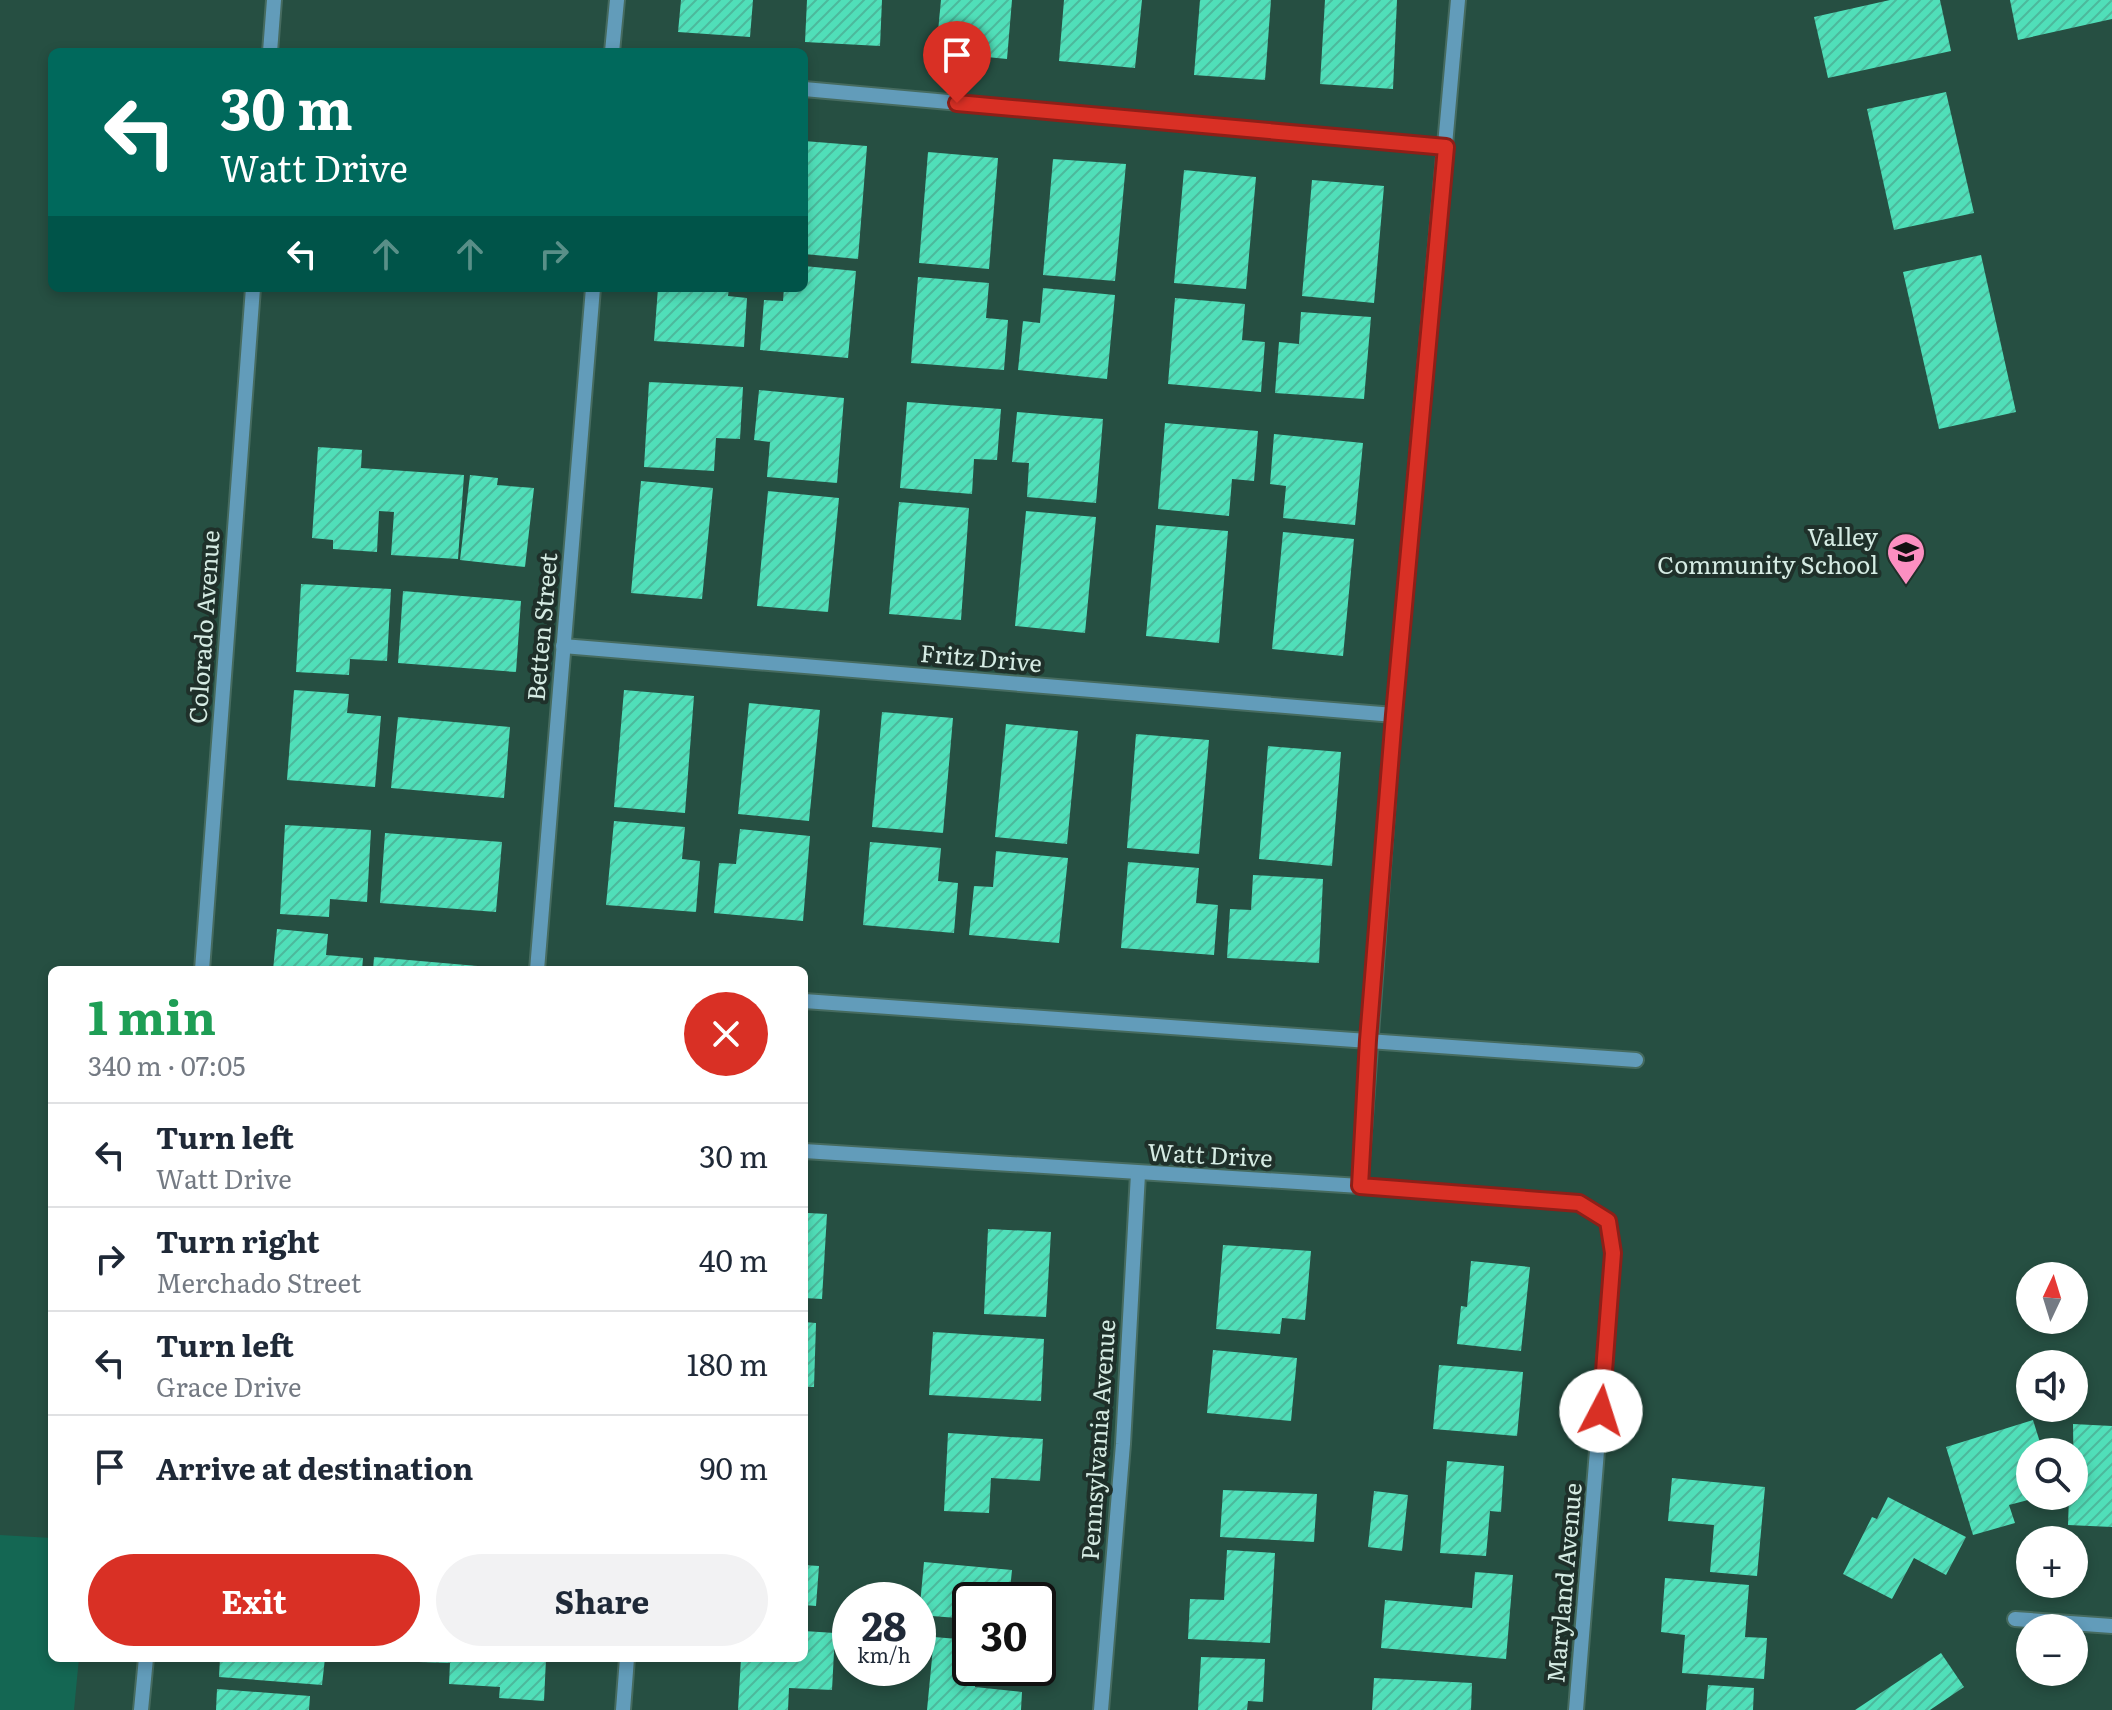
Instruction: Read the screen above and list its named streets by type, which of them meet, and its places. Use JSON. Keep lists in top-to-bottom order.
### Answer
{
  "streets": {
    "street": [
      "Colorado Avenue",
      "Betten Street",
      "Fritz Drive",
      "Watt Drive",
      "Pennsylvania Avenue",
      "Maryland Avenue"
    ]
  },
  "crossings": [
    ["Betten Street", "Fritz Drive"],
    ["Watt Drive", "Pennsylvania Avenue"],
    ["Watt Drive", "Maryland Avenue"]
  ],
  "places": {
    "school or university": ["Valley Community School"]
  },
  "north": "top",
  "page": {
    "turn": ["30 m", "Watt Drive"],
    "heading": ["1 min", "340 m · 07:05"],
    "list": [
      {
        "name": "Turn left",
        "note": "Watt Drive",
        "value": "30 m"
      },
      {
        "name": "Turn right",
        "note": "Merchado Street",
        "value": "40 m"
      },
      {
        "name": "Turn left",
        "note": "Grace Drive",
        "value": "180 m"
      },
      {
        "name": "Arrive at destination",
        "value": "90 m"
      }
    ],
    "map_buttons": ["+", "−"],
    "buttons": ["Exit", "Share"],
    "speed": "28 km/h",
    "limit": "30"
  }
}
